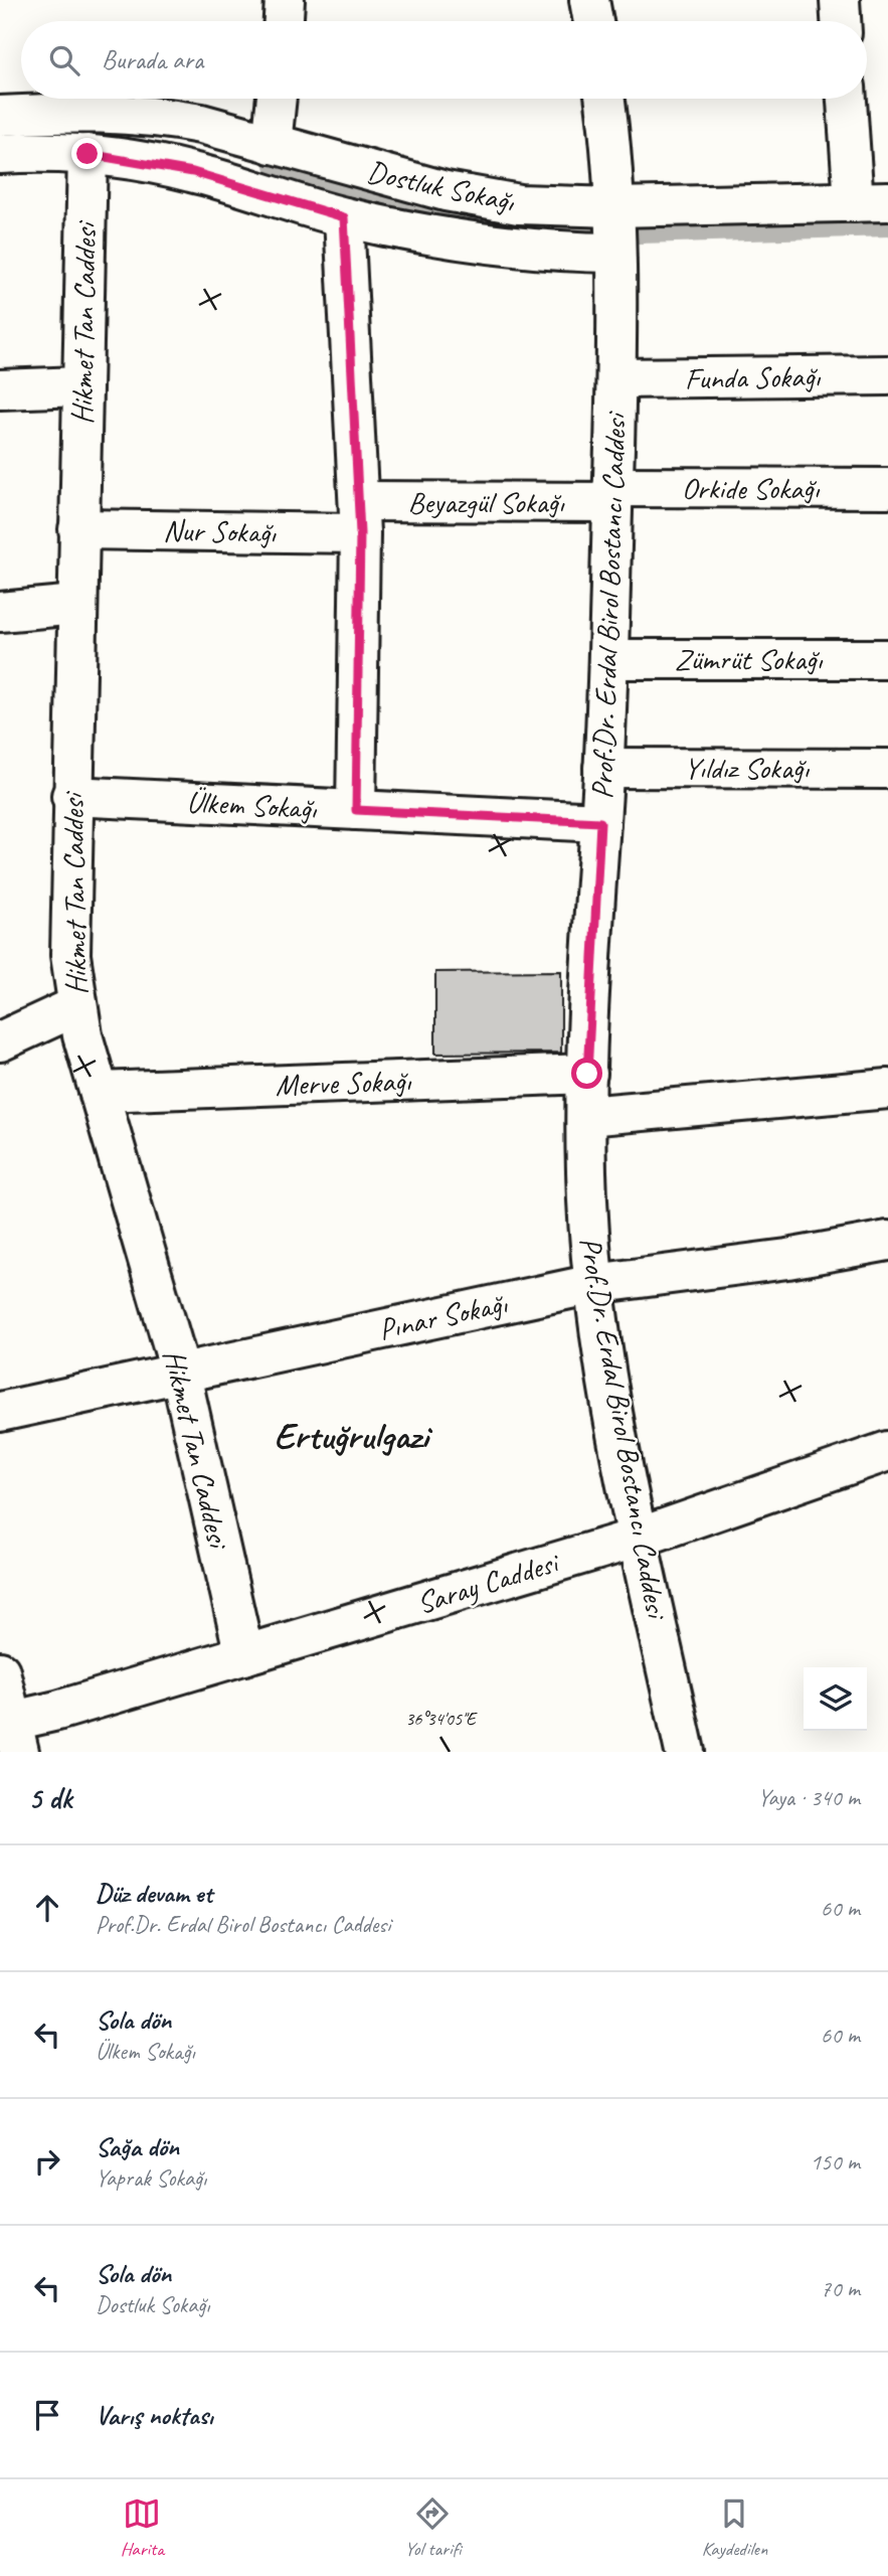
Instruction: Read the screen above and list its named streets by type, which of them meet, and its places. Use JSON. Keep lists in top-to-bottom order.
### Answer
{
  "streets": {
    "street": [
      "Dostluk Sokağı",
      "Hikmet Tan Caddesi",
      "Funda Sokağı",
      "Orkide Sokağı",
      "Beyazgül Sokağı",
      "Nur Sokağı",
      "Prof.Dr. Erdal Birol Bostancı Caddesi",
      "Zümrüt Sokağı",
      "Yıldız Sokağı",
      "Ülkem Sokağı",
      "Merve Sokağı",
      "Pınar Sokağı",
      "Saray Caddesi"
    ]
  },
  "crossings": [
    ["Dostluk Sokağı", "Hikmet Tan Caddesi"],
    ["Dostluk Sokağı", "Prof.Dr. Erdal Birol Bostancı Caddesi"],
    ["Hikmet Tan Caddesi", "Nur Sokağı"],
    ["Hikmet Tan Caddesi", "Ülkem Sokağı"],
    ["Hikmet Tan Caddesi", "Merve Sokağı"],
    ["Hikmet Tan Caddesi", "Pınar Sokağı"],
    ["Hikmet Tan Caddesi", "Saray Caddesi"],
    ["Funda Sokağı", "Prof.Dr. Erdal Birol Bostancı Caddesi"],
    ["Orkide Sokağı", "Beyazgül Sokağı"],
    ["Orkide Sokağı", "Prof.Dr. Erdal Birol Bostancı Caddesi"],
    ["Beyazgül Sokağı", "Nur Sokağı"],
    ["Beyazgül Sokağı", "Prof.Dr. Erdal Birol Bostancı Caddesi"],
    ["Prof.Dr. Erdal Birol Bostancı Caddesi", "Zümrüt Sokağı"],
    ["Prof.Dr. Erdal Birol Bostancı Caddesi", "Yıldız Sokağı"],
    ["Prof.Dr. Erdal Birol Bostancı Caddesi", "Ülkem Sokağı"],
    ["Prof.Dr. Erdal Birol Bostancı Caddesi", "Merve Sokağı"],
    ["Prof.Dr. Erdal Birol Bostancı Caddesi", "Pınar Sokağı"],
    ["Prof.Dr. Erdal Birol Bostancı Caddesi", "Saray Caddesi"]
  ],
  "districts": ["Ertuğrulgazi"],
  "page": {
    "search": "Burada ara",
    "heading": ["5 dk", "Yaya · 340 m"],
    "list": [
      ["Düz devam et", "Prof.Dr. Erdal Birol Bostancı Caddesi", "60 m"],
      ["Sola dön", "Ülkem Sokağı", "60 m"],
      ["Sağa dön", "Yaprak Sokağı", "150 m"],
      ["Sola dön", "Dostluk Sokağı", "70 m"],
      "Varış noktası"
    ],
    "nav": ["Harita", "Yol tarifi", "Kaydedilen"]
  },
  "coordinates": ["36°34'05\"E"]
}
